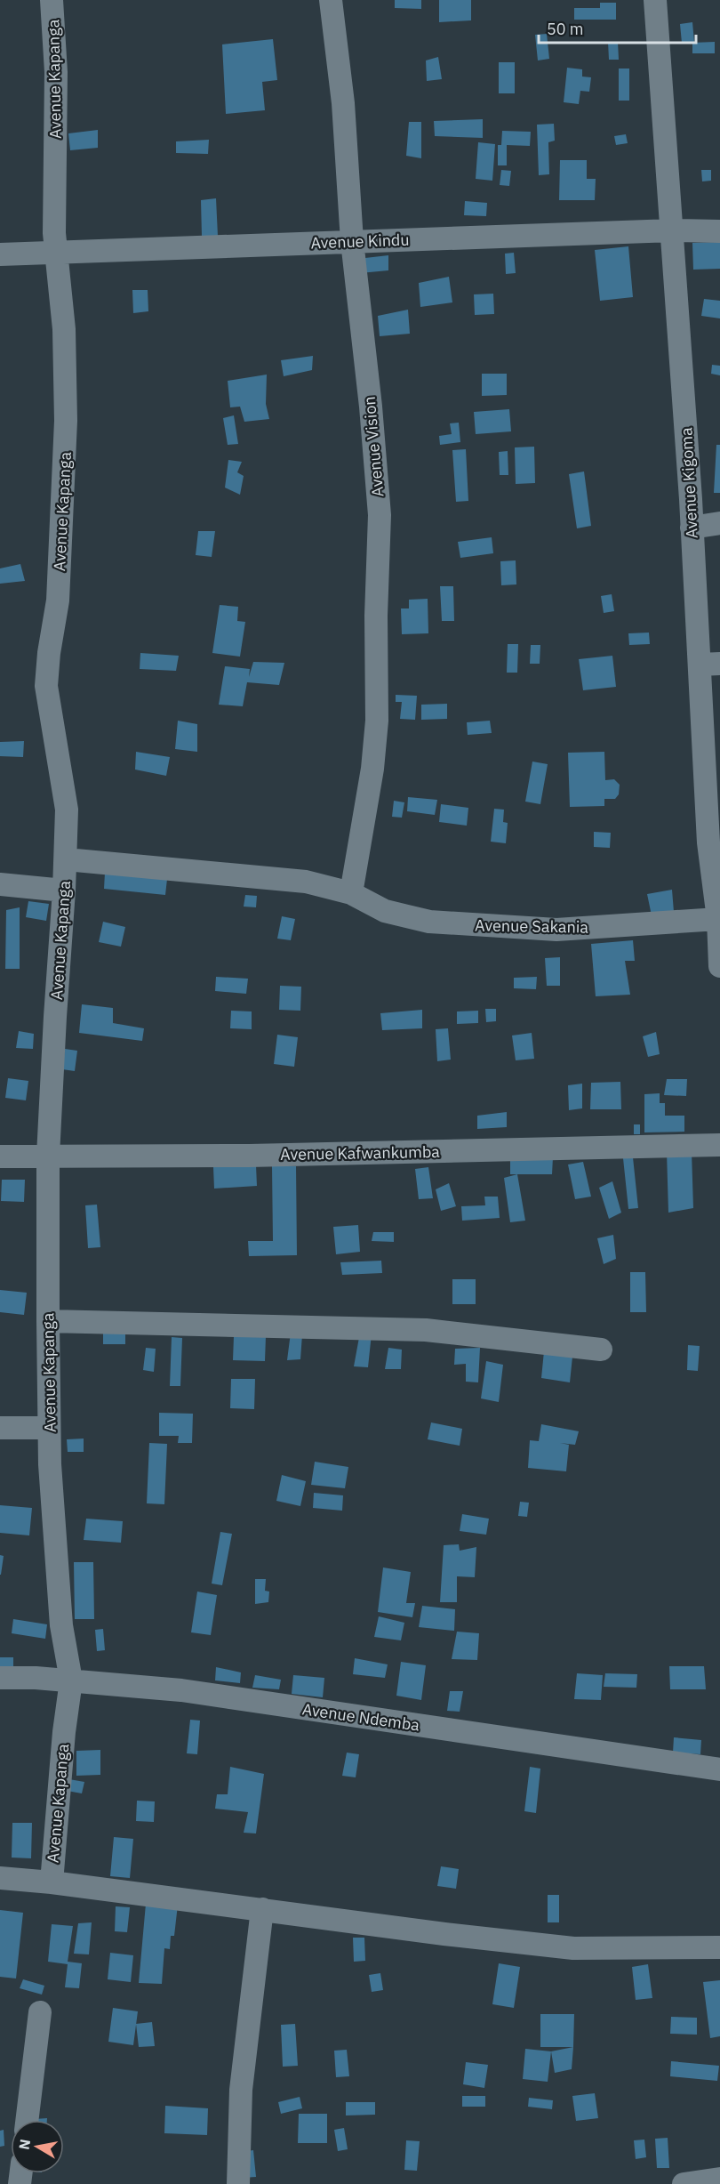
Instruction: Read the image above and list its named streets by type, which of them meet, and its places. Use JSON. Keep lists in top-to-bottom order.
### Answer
{
  "streets": {
    "street": [
      "Avenue Kapanga",
      "Avenue Kindu",
      "Avenue Vision",
      "Avenue Kigoma",
      "Avenue Sakania",
      "Avenue Kafwankumba",
      "Avenue Ndemba"
    ]
  },
  "crossings": [
    ["Avenue Kapanga", "Avenue Kindu"],
    ["Avenue Kapanga", "Avenue Sakania"],
    ["Avenue Kapanga", "Avenue Kafwankumba"],
    ["Avenue Kapanga", "Avenue Ndemba"],
    ["Avenue Kindu", "Avenue Vision"],
    ["Avenue Kindu", "Avenue Kigoma"],
    ["Avenue Vision", "Avenue Sakania"],
    ["Avenue Kigoma", "Avenue Sakania"]
  ],
  "scale_bar": "50 m",
  "north": "left"
}
